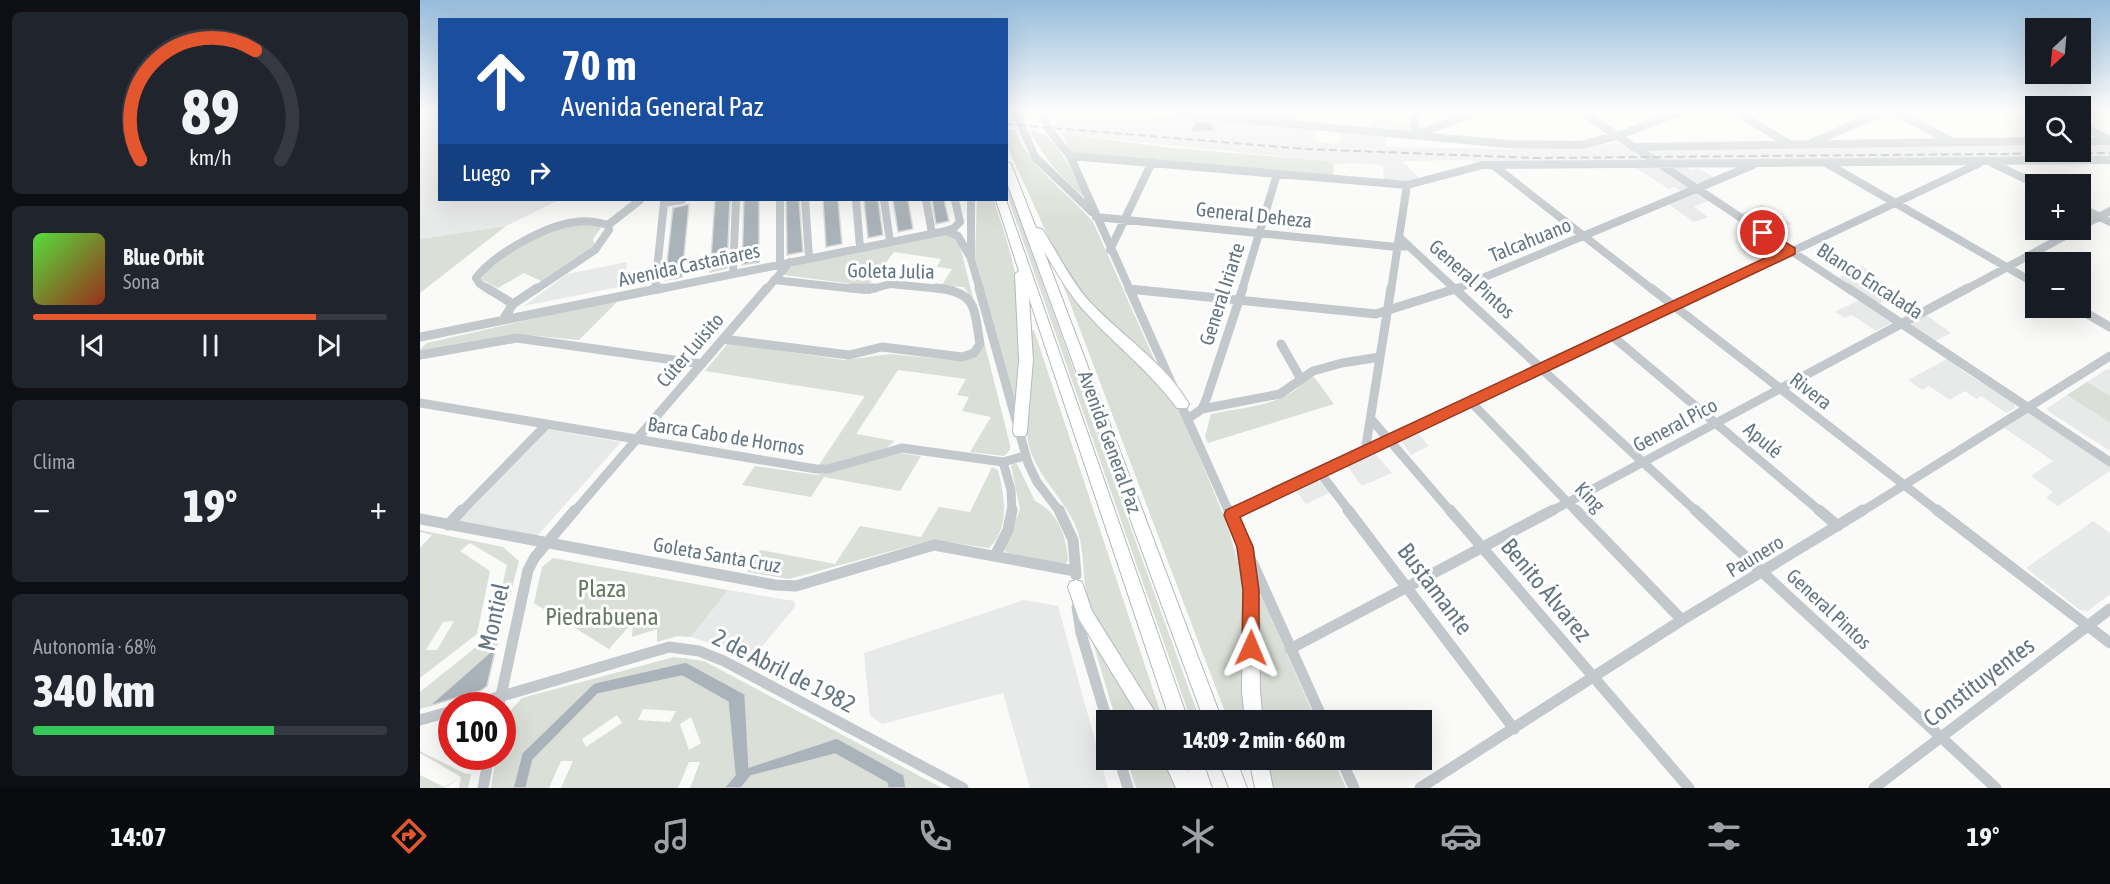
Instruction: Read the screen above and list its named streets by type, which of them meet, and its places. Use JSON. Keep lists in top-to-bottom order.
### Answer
{
  "streets": {
    "highway": ["Avenida General Paz"],
    "street": [
      "General Deheza",
      "Talcahuano",
      "Avenida Castañares",
      "Goleta Julia",
      "General Pintos",
      "Blanco Encalada",
      "General Iriarte",
      "Cúter Luisito",
      "Rivera",
      "General Pico",
      "Barca Cabo de Hornos",
      "Apulé",
      "King",
      "Goleta Santa Cruz",
      "Paunero",
      "Bustamante",
      "Benito Álvarez",
      "Montiel",
      "2 de Abril de 1982",
      "Constituyentes"
    ]
  },
  "crossings": [
    ["General Deheza", "General Pintos"],
    ["General Deheza", "General Iriarte"],
    ["Talcahuano", "General Pintos"],
    ["Talcahuano", "Blanco Encalada"],
    ["Talcahuano", "General Iriarte"],
    ["Talcahuano", "Rivera"],
    ["Avenida Castañares", "Cúter Luisito"],
    ["Goleta Julia", "Cúter Luisito"],
    ["General Pintos", "General Pico"],
    ["General Pintos", "Paunero"],
    ["General Pintos", "Constituyentes"],
    ["Blanco Encalada", "General Pico"],
    ["Blanco Encalada", "Paunero"],
    ["Cúter Luisito", "Barca Cabo de Hornos"],
    ["Cúter Luisito", "Goleta Santa Cruz"],
    ["Cúter Luisito", "Montiel"],
    ["Rivera", "General Pico"],
    ["Rivera", "Paunero"],
    ["Rivera", "Constituyentes"],
    ["General Pico", "Apulé"],
    ["General Pico", "King"],
    ["General Pico", "Bustamante"],
    ["General Pico", "Benito Álvarez"],
    ["Apulé", "Paunero"],
    ["King", "Paunero"],
    ["Goleta Santa Cruz", "Montiel"],
    ["Paunero", "Bustamante"],
    ["Paunero", "Benito Álvarez"]
  ],
  "parks": ["Plaza Piedrabuena"],
  "north": "bottom left",
  "page": {
    "map_buttons": ["+", "−"],
    "turn": ["70 m", "Avenida General Paz"],
    "then": "Luego",
    "song": ["Blue Orbit", "Sona"],
    "tile": [
      "Clima",
      ["Autonomía · 68%", "340 km"]
    ],
    "heat": ["−", "19°", "+"],
    "limit": "100",
    "trip": "14:09 · 2 min · 660 m",
    "tabs": ["14:07", "19°"],
    "gauge": ["89", "km/h"]
  }
}
